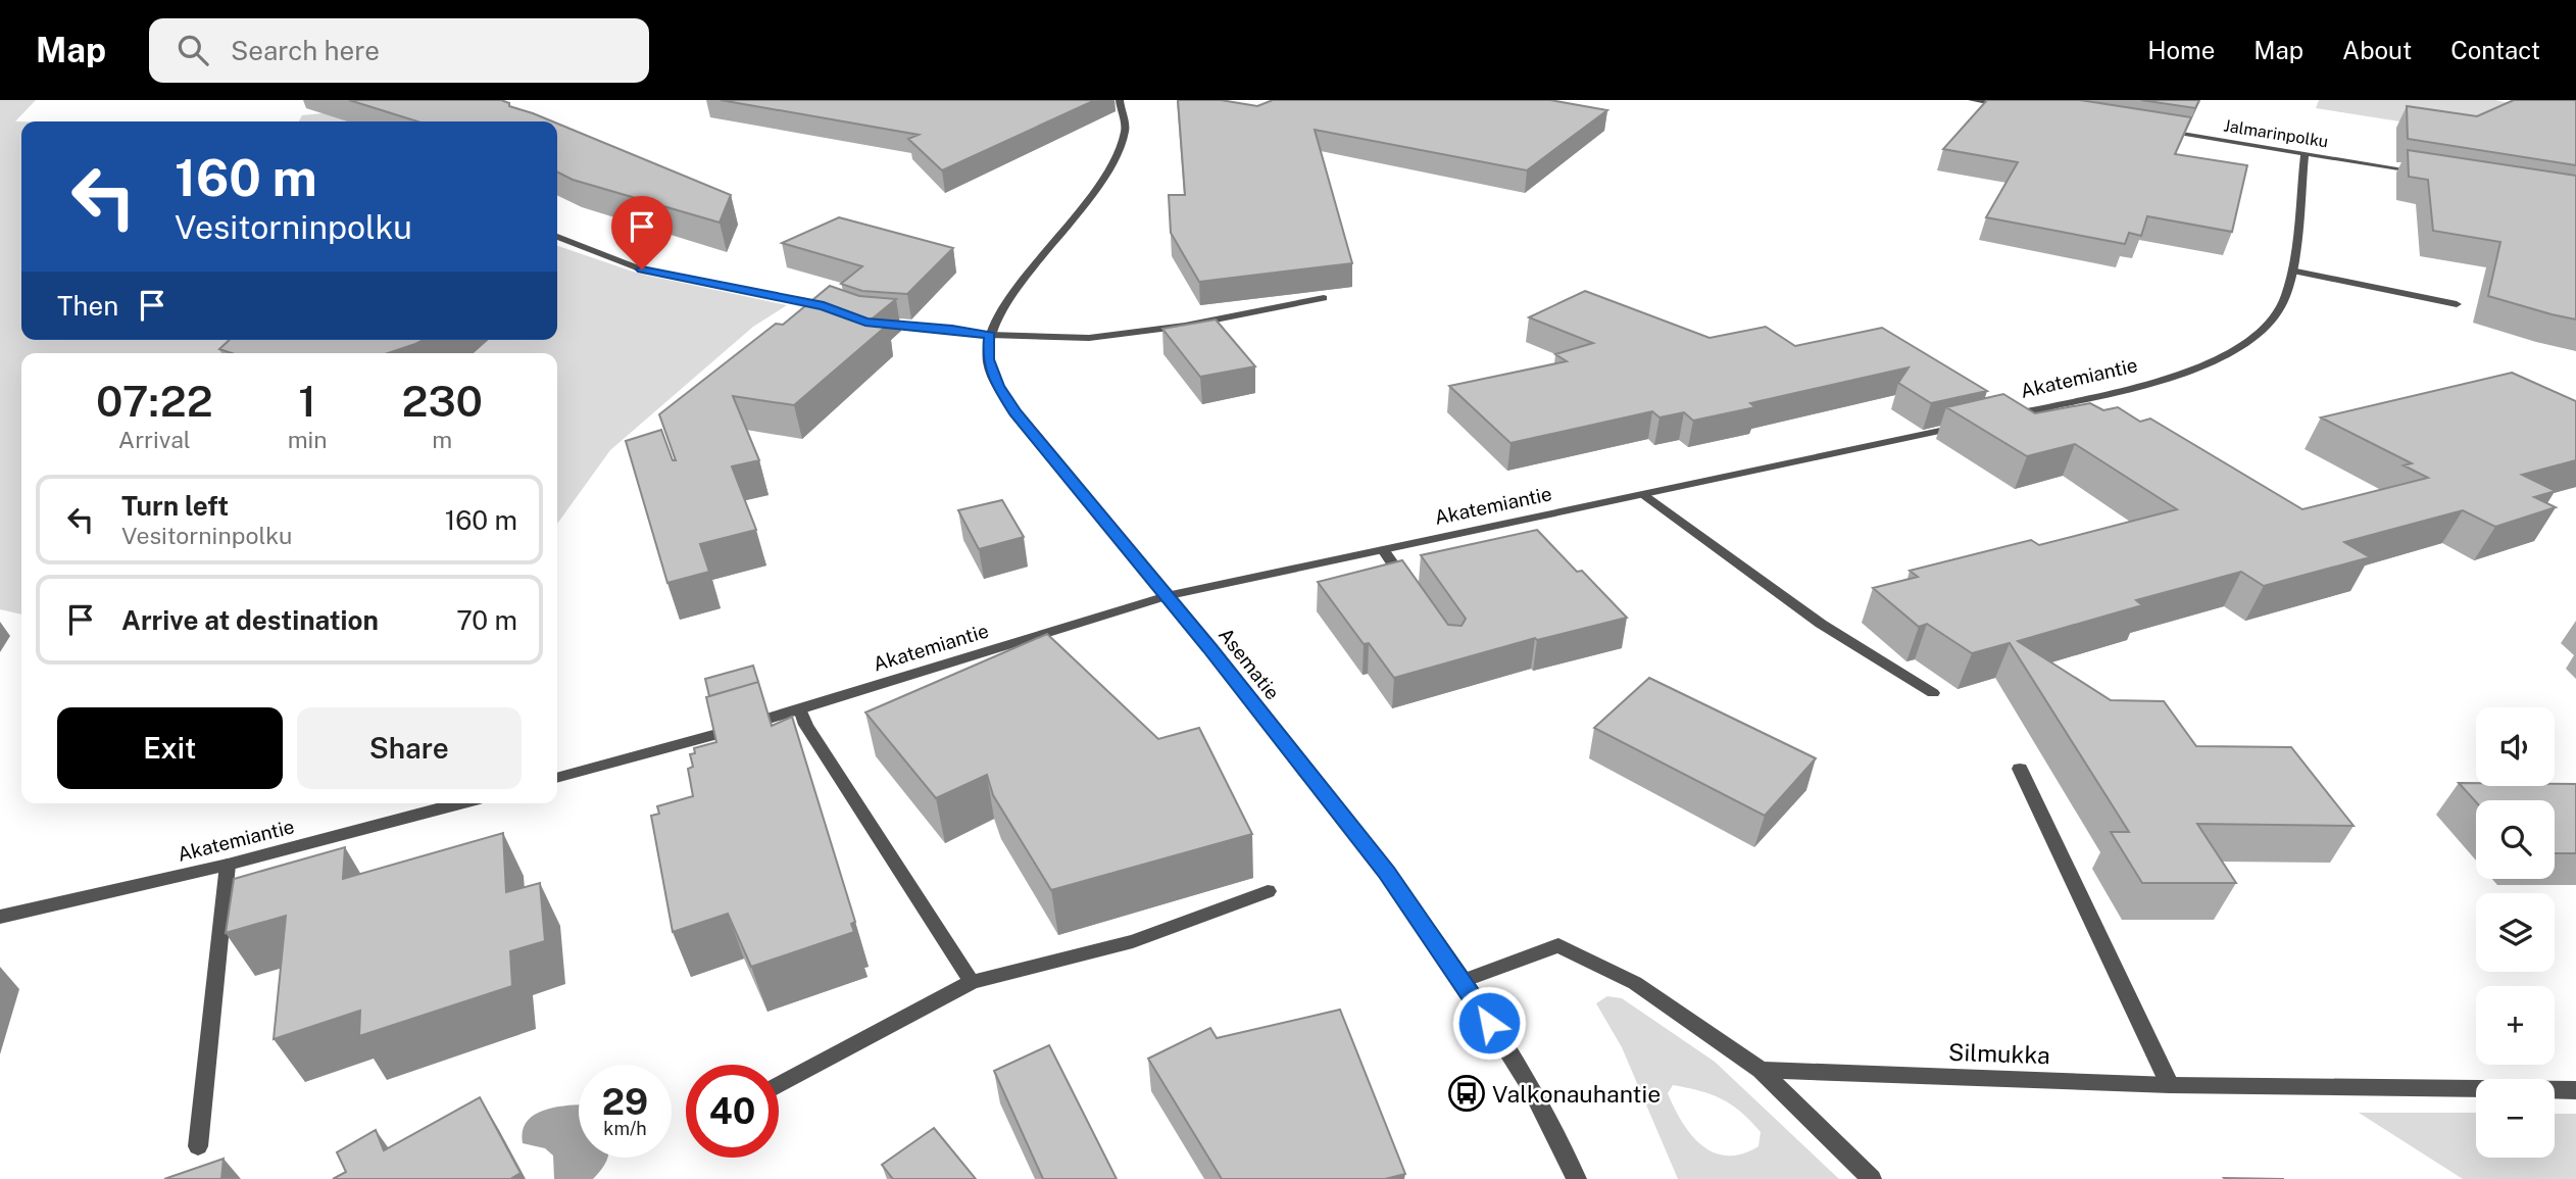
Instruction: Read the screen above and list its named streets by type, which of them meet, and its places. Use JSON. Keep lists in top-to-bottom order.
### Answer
{
  "streets": {
    "street": [
      "Jalmarinpolku",
      "Akatemiantie",
      "Asematie",
      "Silmukka"
    ]
  },
  "crossings": [
    ["Jalmarinpolku", "Akatemiantie"],
    ["Akatemiantie", "Asematie"]
  ],
  "places": {
    "bus stop": ["Valkonauhantie"]
  },
  "page": {
    "header": "Map",
    "search": "Search here",
    "nav": [
      "Home",
      "Map",
      "About",
      "Contact"
    ],
    "turn": ["160 m", "Vesitorninpolku"],
    "then": "Then",
    "eta": [
      "07:22",
      "Arrival",
      "1",
      "min",
      "230",
      "m"
    ],
    "list": [
      {
        "name": "Turn left",
        "note": "Vesitorninpolku",
        "value": "160 m"
      },
      {
        "name": "Arrive at destination",
        "value": "70 m"
      }
    ],
    "buttons": ["Exit", "Share"],
    "map_buttons": ["+", "−"],
    "speed": "29 km/h",
    "limit": "40"
  }
}
